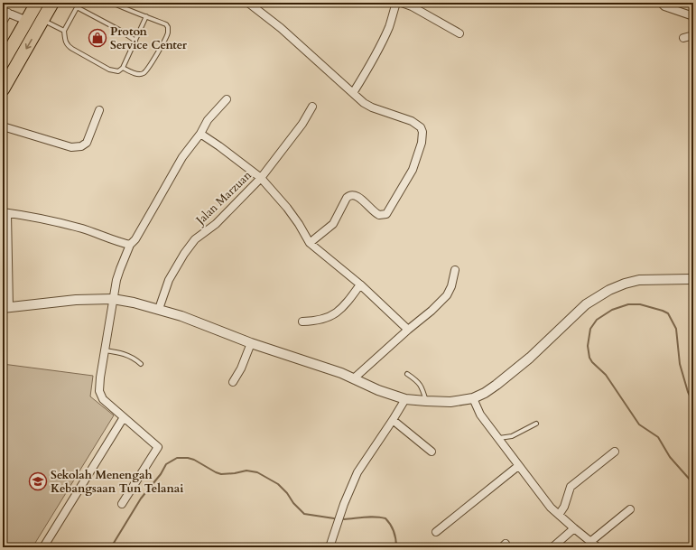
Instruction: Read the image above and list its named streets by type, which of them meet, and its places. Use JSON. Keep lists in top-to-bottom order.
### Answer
{
  "streets": {
    "street": ["Jalan Marzuan"]
  },
  "places": {
    "shop": ["Proton Service Center"],
    "school or university": ["Sekolah Menengah Kebangsaan Tun Telanai"]
  }
}
